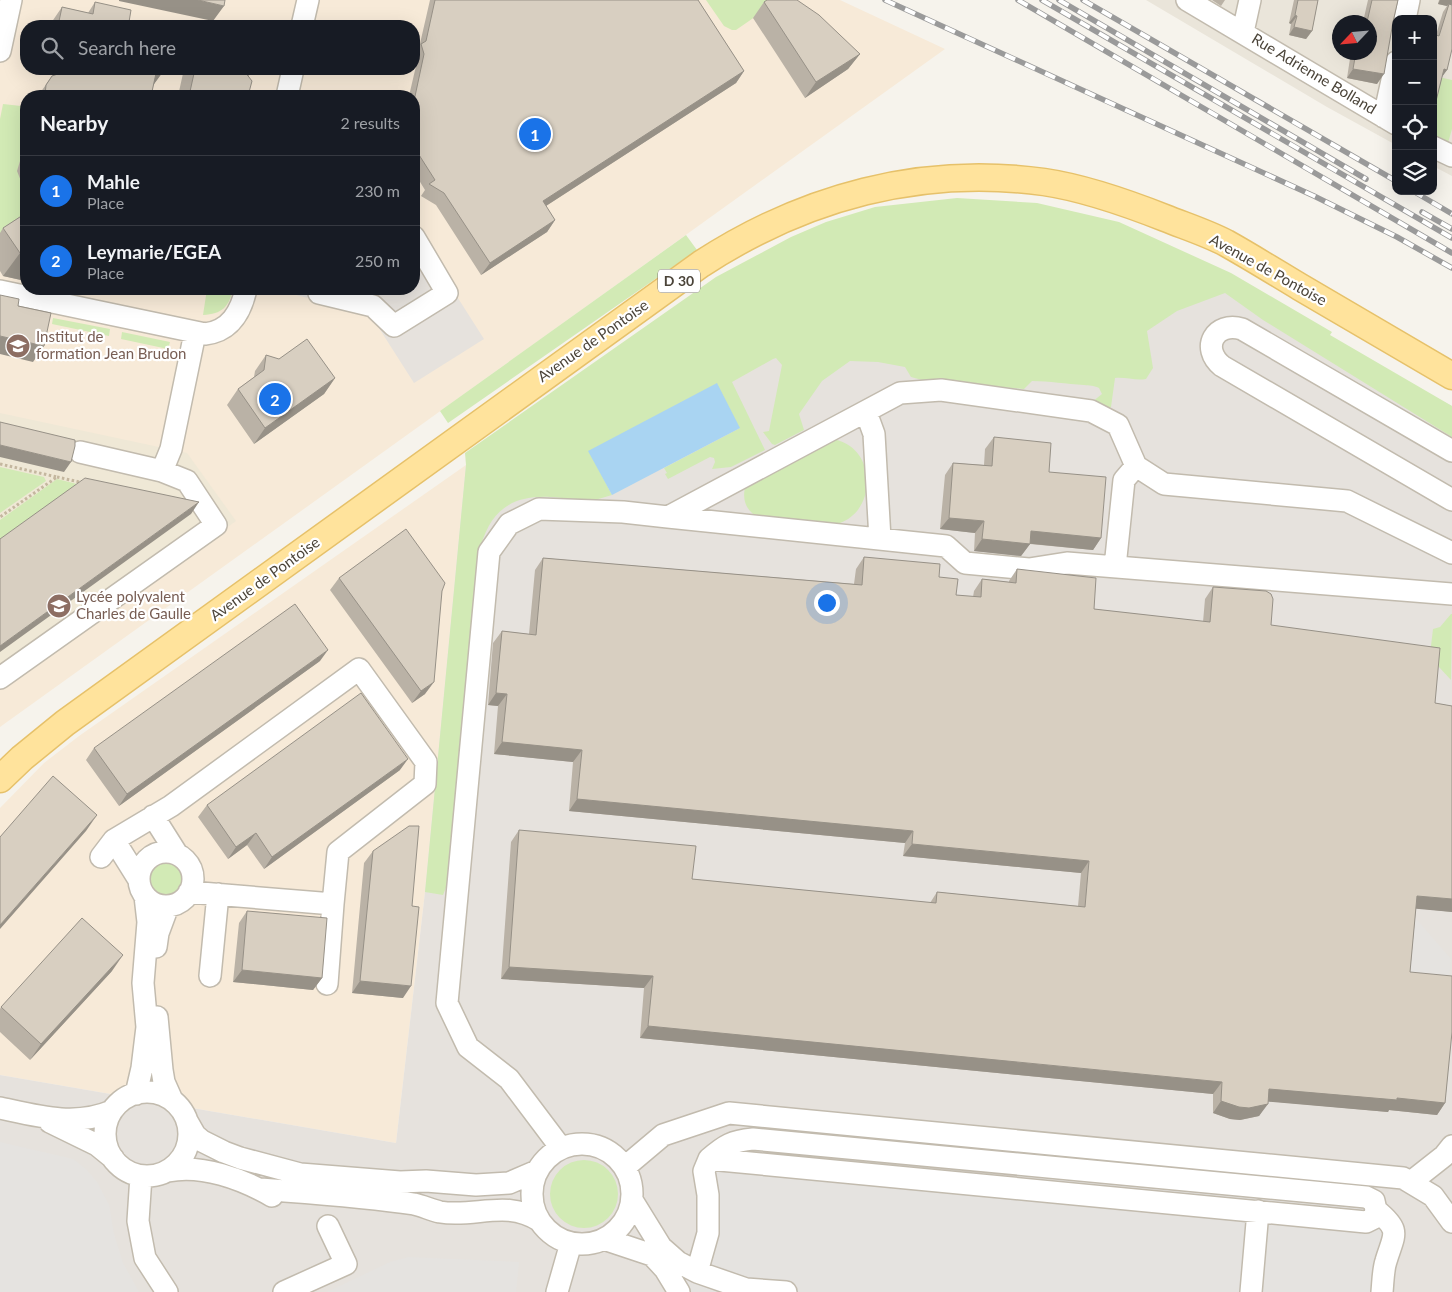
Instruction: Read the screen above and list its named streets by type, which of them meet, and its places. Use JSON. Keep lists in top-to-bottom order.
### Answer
{
  "streets": {
    "main road": ["Avenue de Pontoise", "D 30"],
    "street": ["Rue Adrienne Bolland"]
  },
  "places": {
    "school or university": ["Institut de formation Jean Brudon", "Lycée polyvalent Charles de Gaulle"]
  },
  "north": "bottom left",
  "page": {
    "map_buttons": ["+", "−"],
    "search": "Search here",
    "heading": ["Nearby", "2 results"],
    "pins": ["1", "2"],
    "list": [
      {
        "mark": "1",
        "name": "Mahle",
        "note": "Place",
        "value": "230 m"
      },
      {
        "mark": "2",
        "name": "Leymarie/EGEA",
        "note": "Place",
        "value": "250 m"
      }
    ]
  }
}
